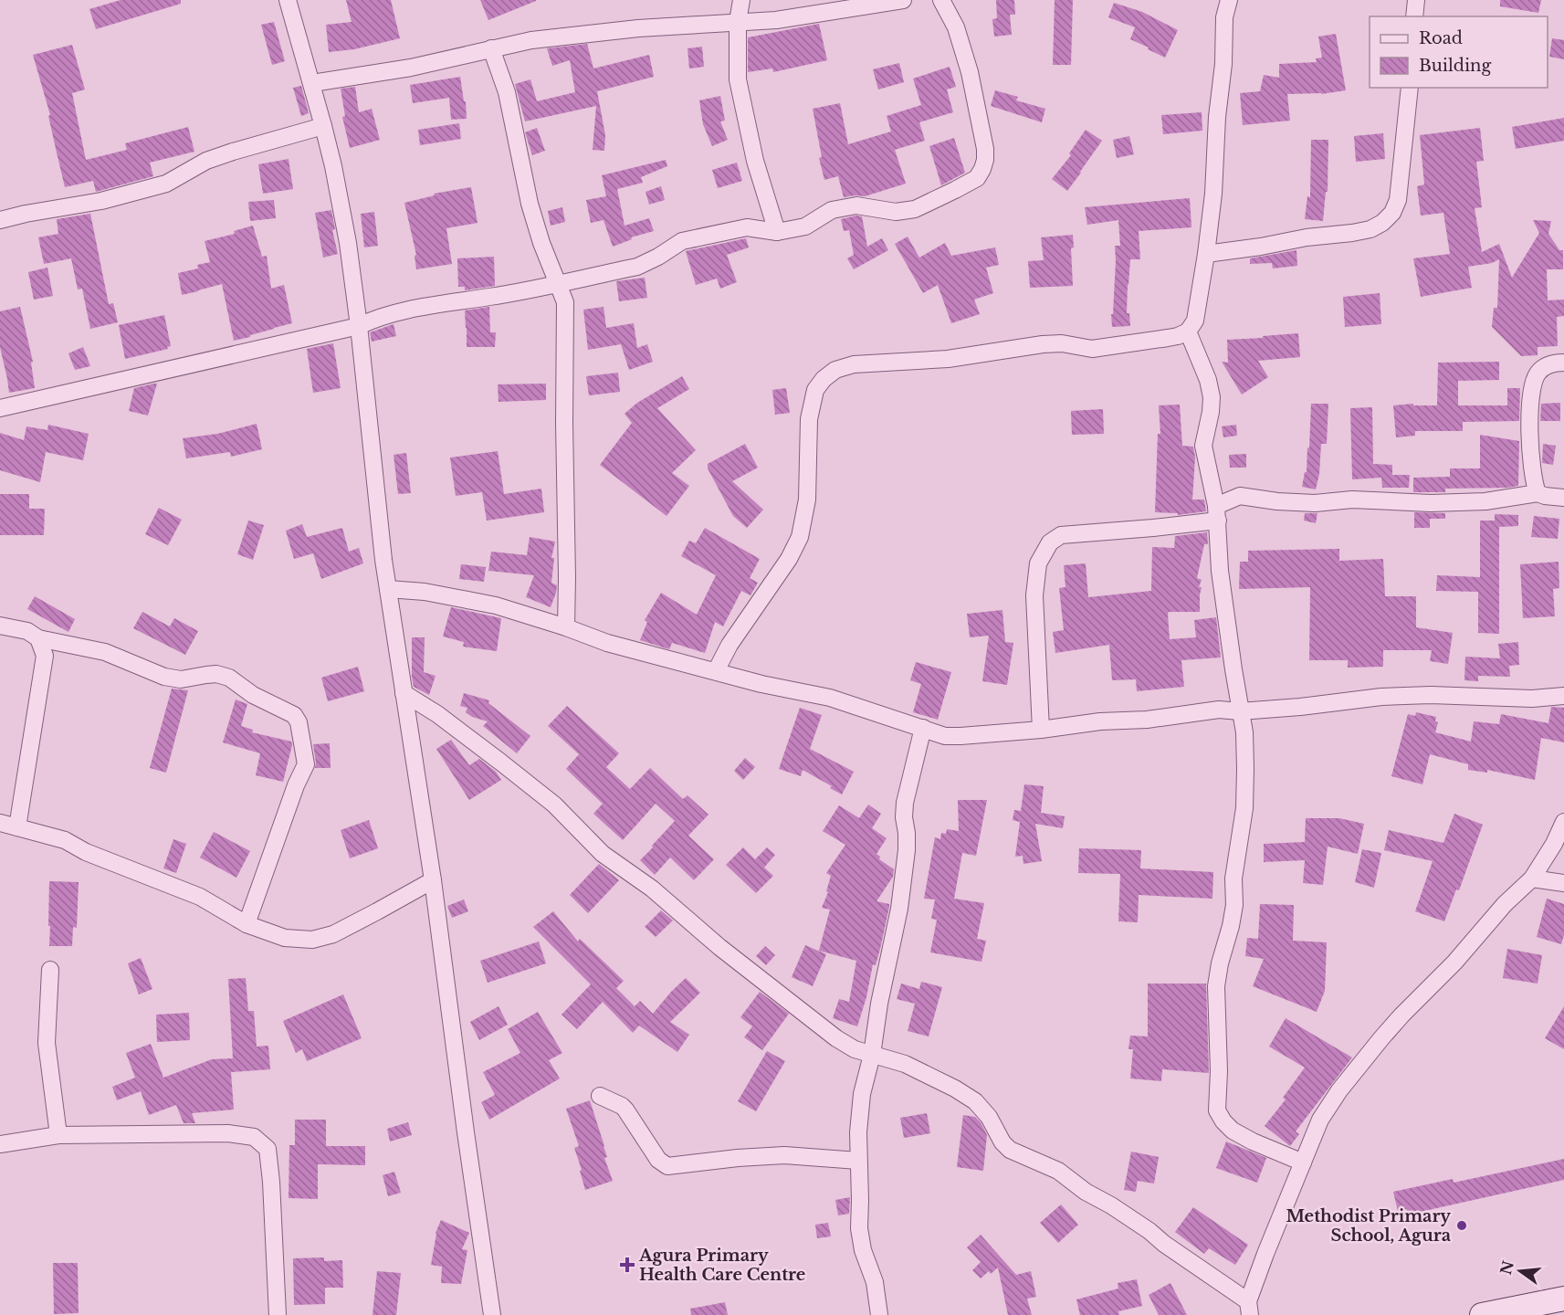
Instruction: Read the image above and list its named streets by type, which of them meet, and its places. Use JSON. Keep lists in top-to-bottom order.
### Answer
{
  "places": {
    "other": ["Methodist Primary School, Agura"],
    "health": ["Agura Primary Health Care Centre"]
  },
  "legend": ["Road", "Building"],
  "north": "left"
}
